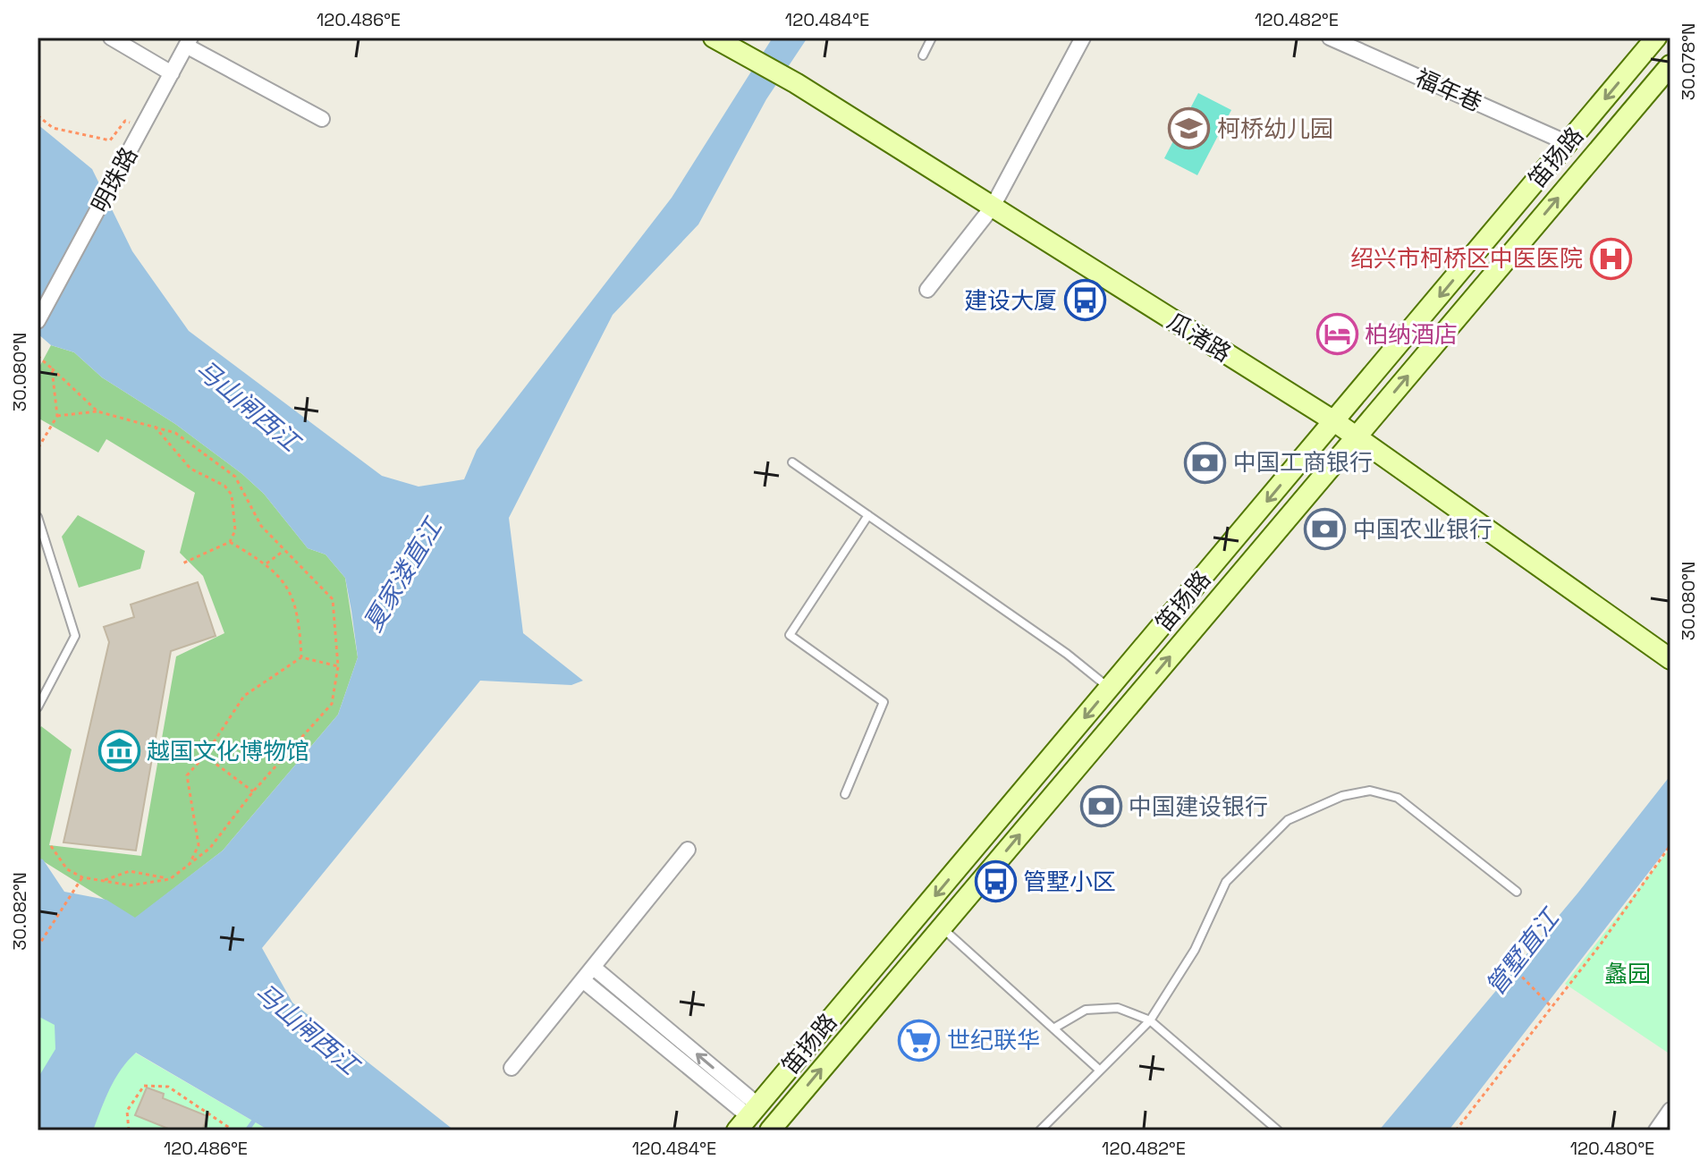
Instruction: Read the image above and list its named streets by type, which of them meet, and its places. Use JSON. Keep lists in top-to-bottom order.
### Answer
{
  "streets": {
    "street": [
      "福年巷",
      "笛扬路",
      "明珠路",
      "瓜渚路"
    ]
  },
  "crossings": [
    ["福年巷", "笛扬路"],
    ["笛扬路", "瓜渚路"]
  ],
  "water": ["马山闸西江", "夏家溇直江", "管墅直江"],
  "parks": ["蠡园"],
  "places": {
    "school or university": ["柯桥幼儿园"],
    "hospital": ["绍兴市柯桥区中医医院"],
    "bus stop": ["建设大厦", "管墅小区"],
    "hotel": ["柏纳酒店"],
    "bank": ["中国工商银行", "中国农业银行", "中国建设银行"],
    "museum": ["越国文化博物馆"],
    "supermarket": ["世纪联华"]
  },
  "coordinates": [
    "120.486°E",
    "120.484°E",
    "120.482°E",
    "30.078°N",
    "30.080°N",
    "30.082°N",
    "120.480°E"
  ]
}
